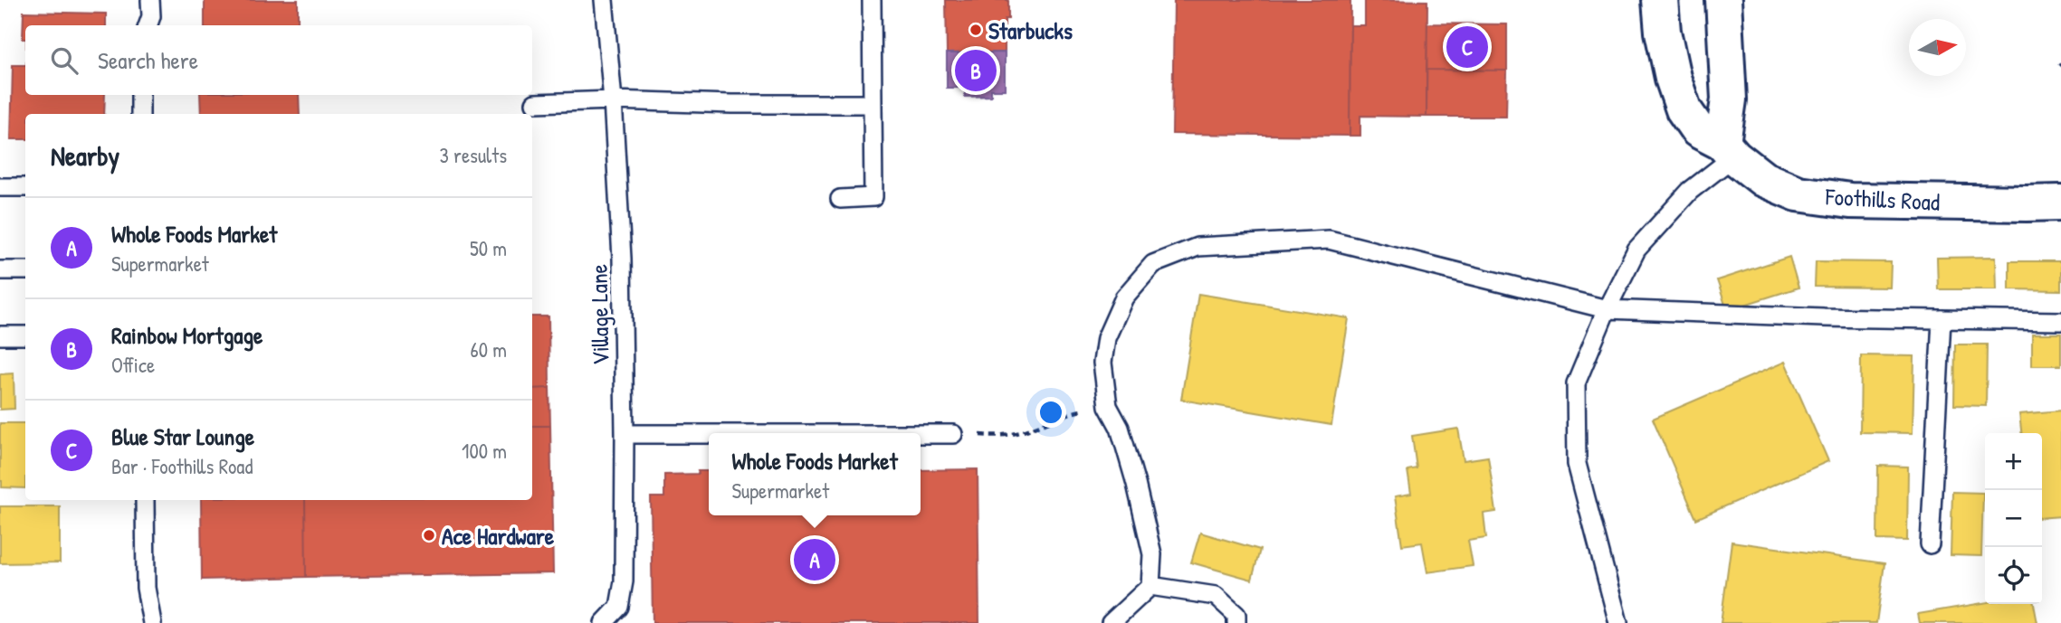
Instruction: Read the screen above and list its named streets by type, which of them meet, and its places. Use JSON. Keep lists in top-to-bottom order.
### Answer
{
  "streets": {
    "street": ["Foothills Road"],
    "lane": ["Village Lane"]
  },
  "places": ["Starbucks", "Ace Hardware"],
  "north": "right",
  "page": {
    "pins": ["C", "B", "A"],
    "search": "Search here",
    "heading": ["Nearby", "3 results"],
    "list": [
      {
        "mark": "A",
        "name": "Whole Foods Market",
        "note": "Supermarket",
        "value": "50 m"
      },
      {
        "mark": "B",
        "name": "Rainbow Mortgage",
        "note": "Office",
        "value": "60 m"
      },
      {
        "mark": "C",
        "name": "Blue Star Lounge",
        "note": "Bar · Foothills Road",
        "value": "100 m"
      }
    ],
    "map_buttons": ["+", "−"],
    "popup": ["Whole Foods Market", "Supermarket"]
  }
}
